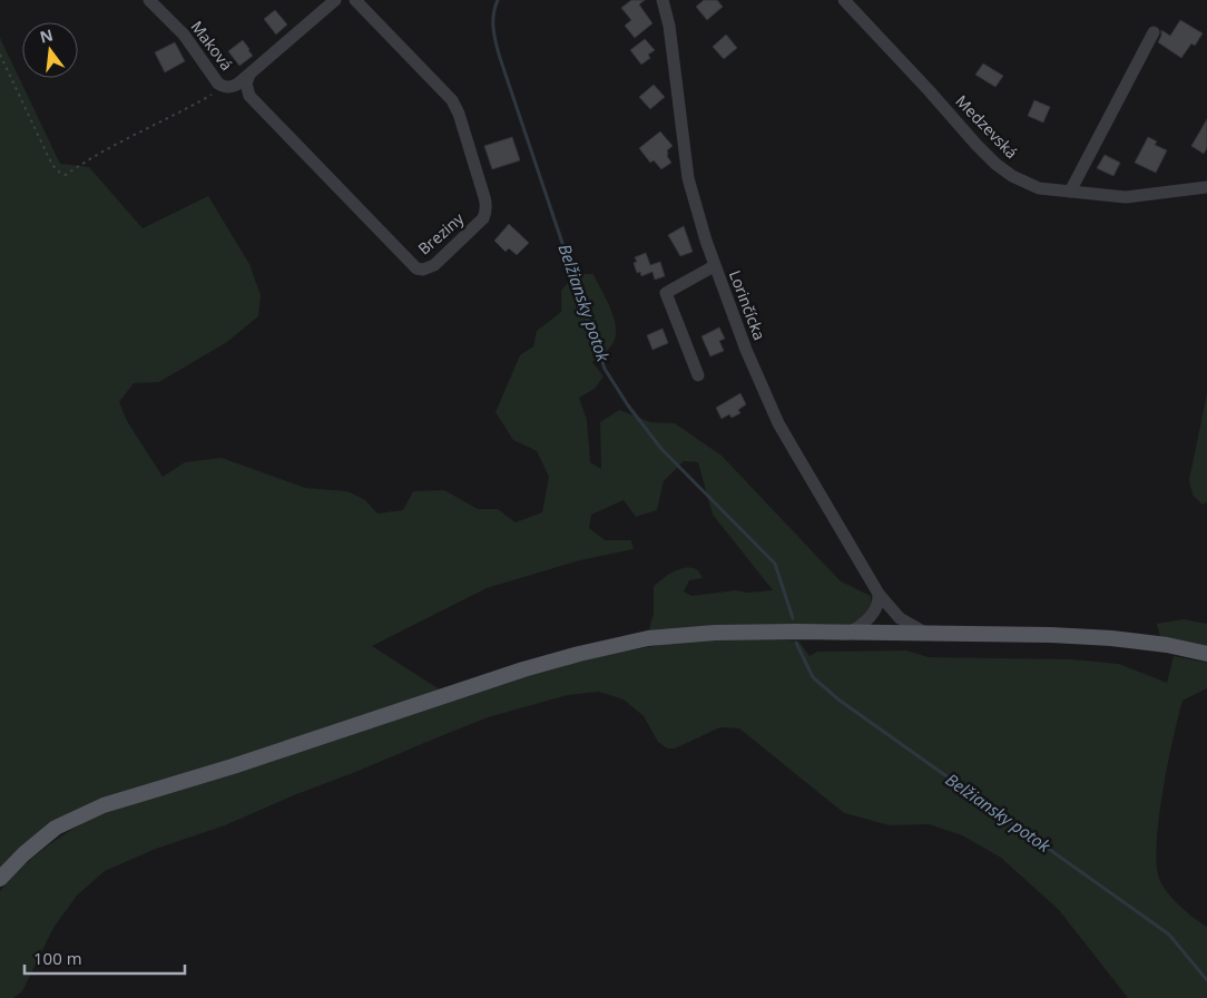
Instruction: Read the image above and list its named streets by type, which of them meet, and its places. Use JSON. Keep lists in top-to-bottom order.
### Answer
{
  "streets": {
    "street": [
      "Maková",
      "Medzevská",
      "Breziny",
      "Lorinčícka"
    ]
  },
  "water": ["Belžiansky potok"],
  "scale_bar": "100 m",
  "north": "top"
}
